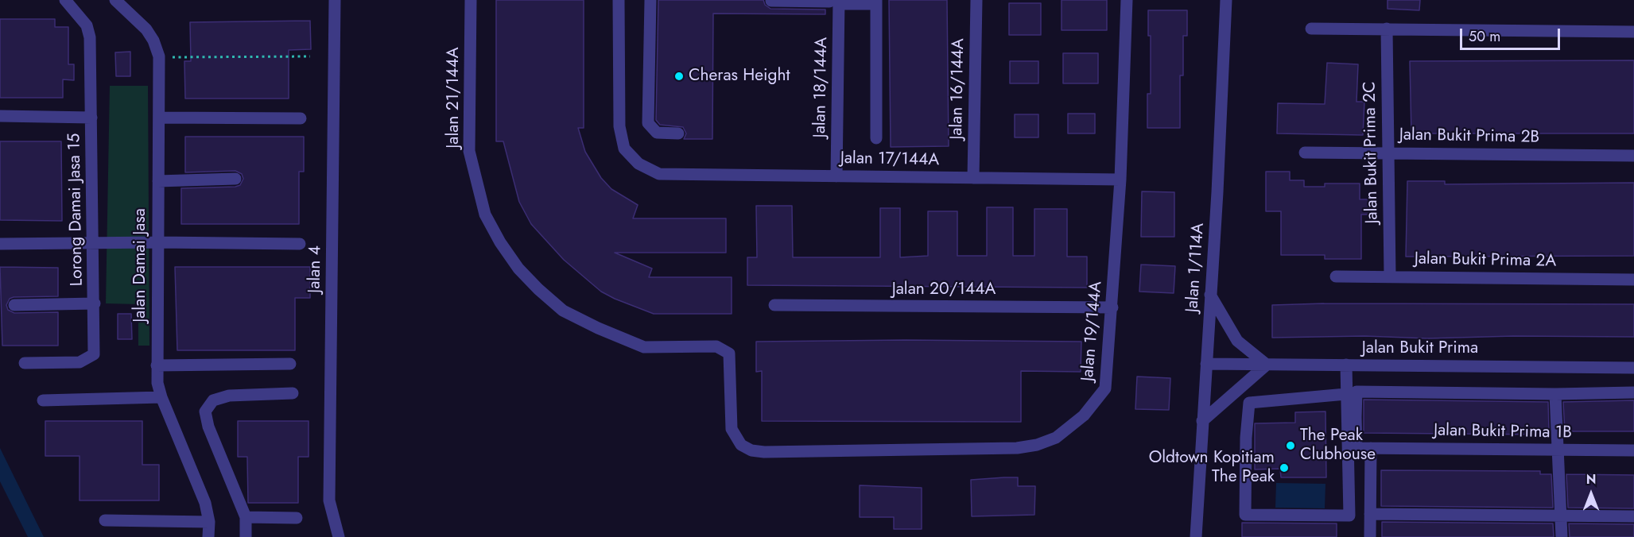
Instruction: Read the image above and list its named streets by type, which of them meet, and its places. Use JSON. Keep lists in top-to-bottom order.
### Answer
{
  "streets": {
    "street": [
      "Jalan 18/144A",
      "Jalan 16/144A",
      "Jalan 21/144A",
      "Jalan Bukit Prima 2B",
      "Jalan Bukit Prima 2C",
      "Jalan 17/144A",
      "Lorong Damai Jasa 15",
      "Jalan Bukit Prima 2A",
      "Jalan Damai Jasa",
      "Jalan 1/114A",
      "Jalan 4",
      "Jalan 20/144A",
      "Jalan 19/144A",
      "Jalan Bukit Prima",
      "Jalan Bukit Prima 1B"
    ]
  },
  "crossings": [
    ["Jalan 18/144A", "Jalan 17/144A"],
    ["Jalan 16/144A", "Jalan 17/144A"],
    ["Jalan 21/144A", "Jalan 19/144A"],
    ["Jalan Bukit Prima 2B", "Jalan Bukit Prima 2C"],
    ["Jalan Bukit Prima 2C", "Jalan Bukit Prima 2A"],
    ["Jalan 17/144A", "Jalan 19/144A"],
    ["Jalan 1/114A", "Jalan Bukit Prima"],
    ["Jalan 20/144A", "Jalan 19/144A"]
  ],
  "places": ["Cheras Height", "The Peak Clubhouse", "Oldtown Kopitiam The Peak"],
  "scale_bar": "50 m",
  "north": "top"
}
